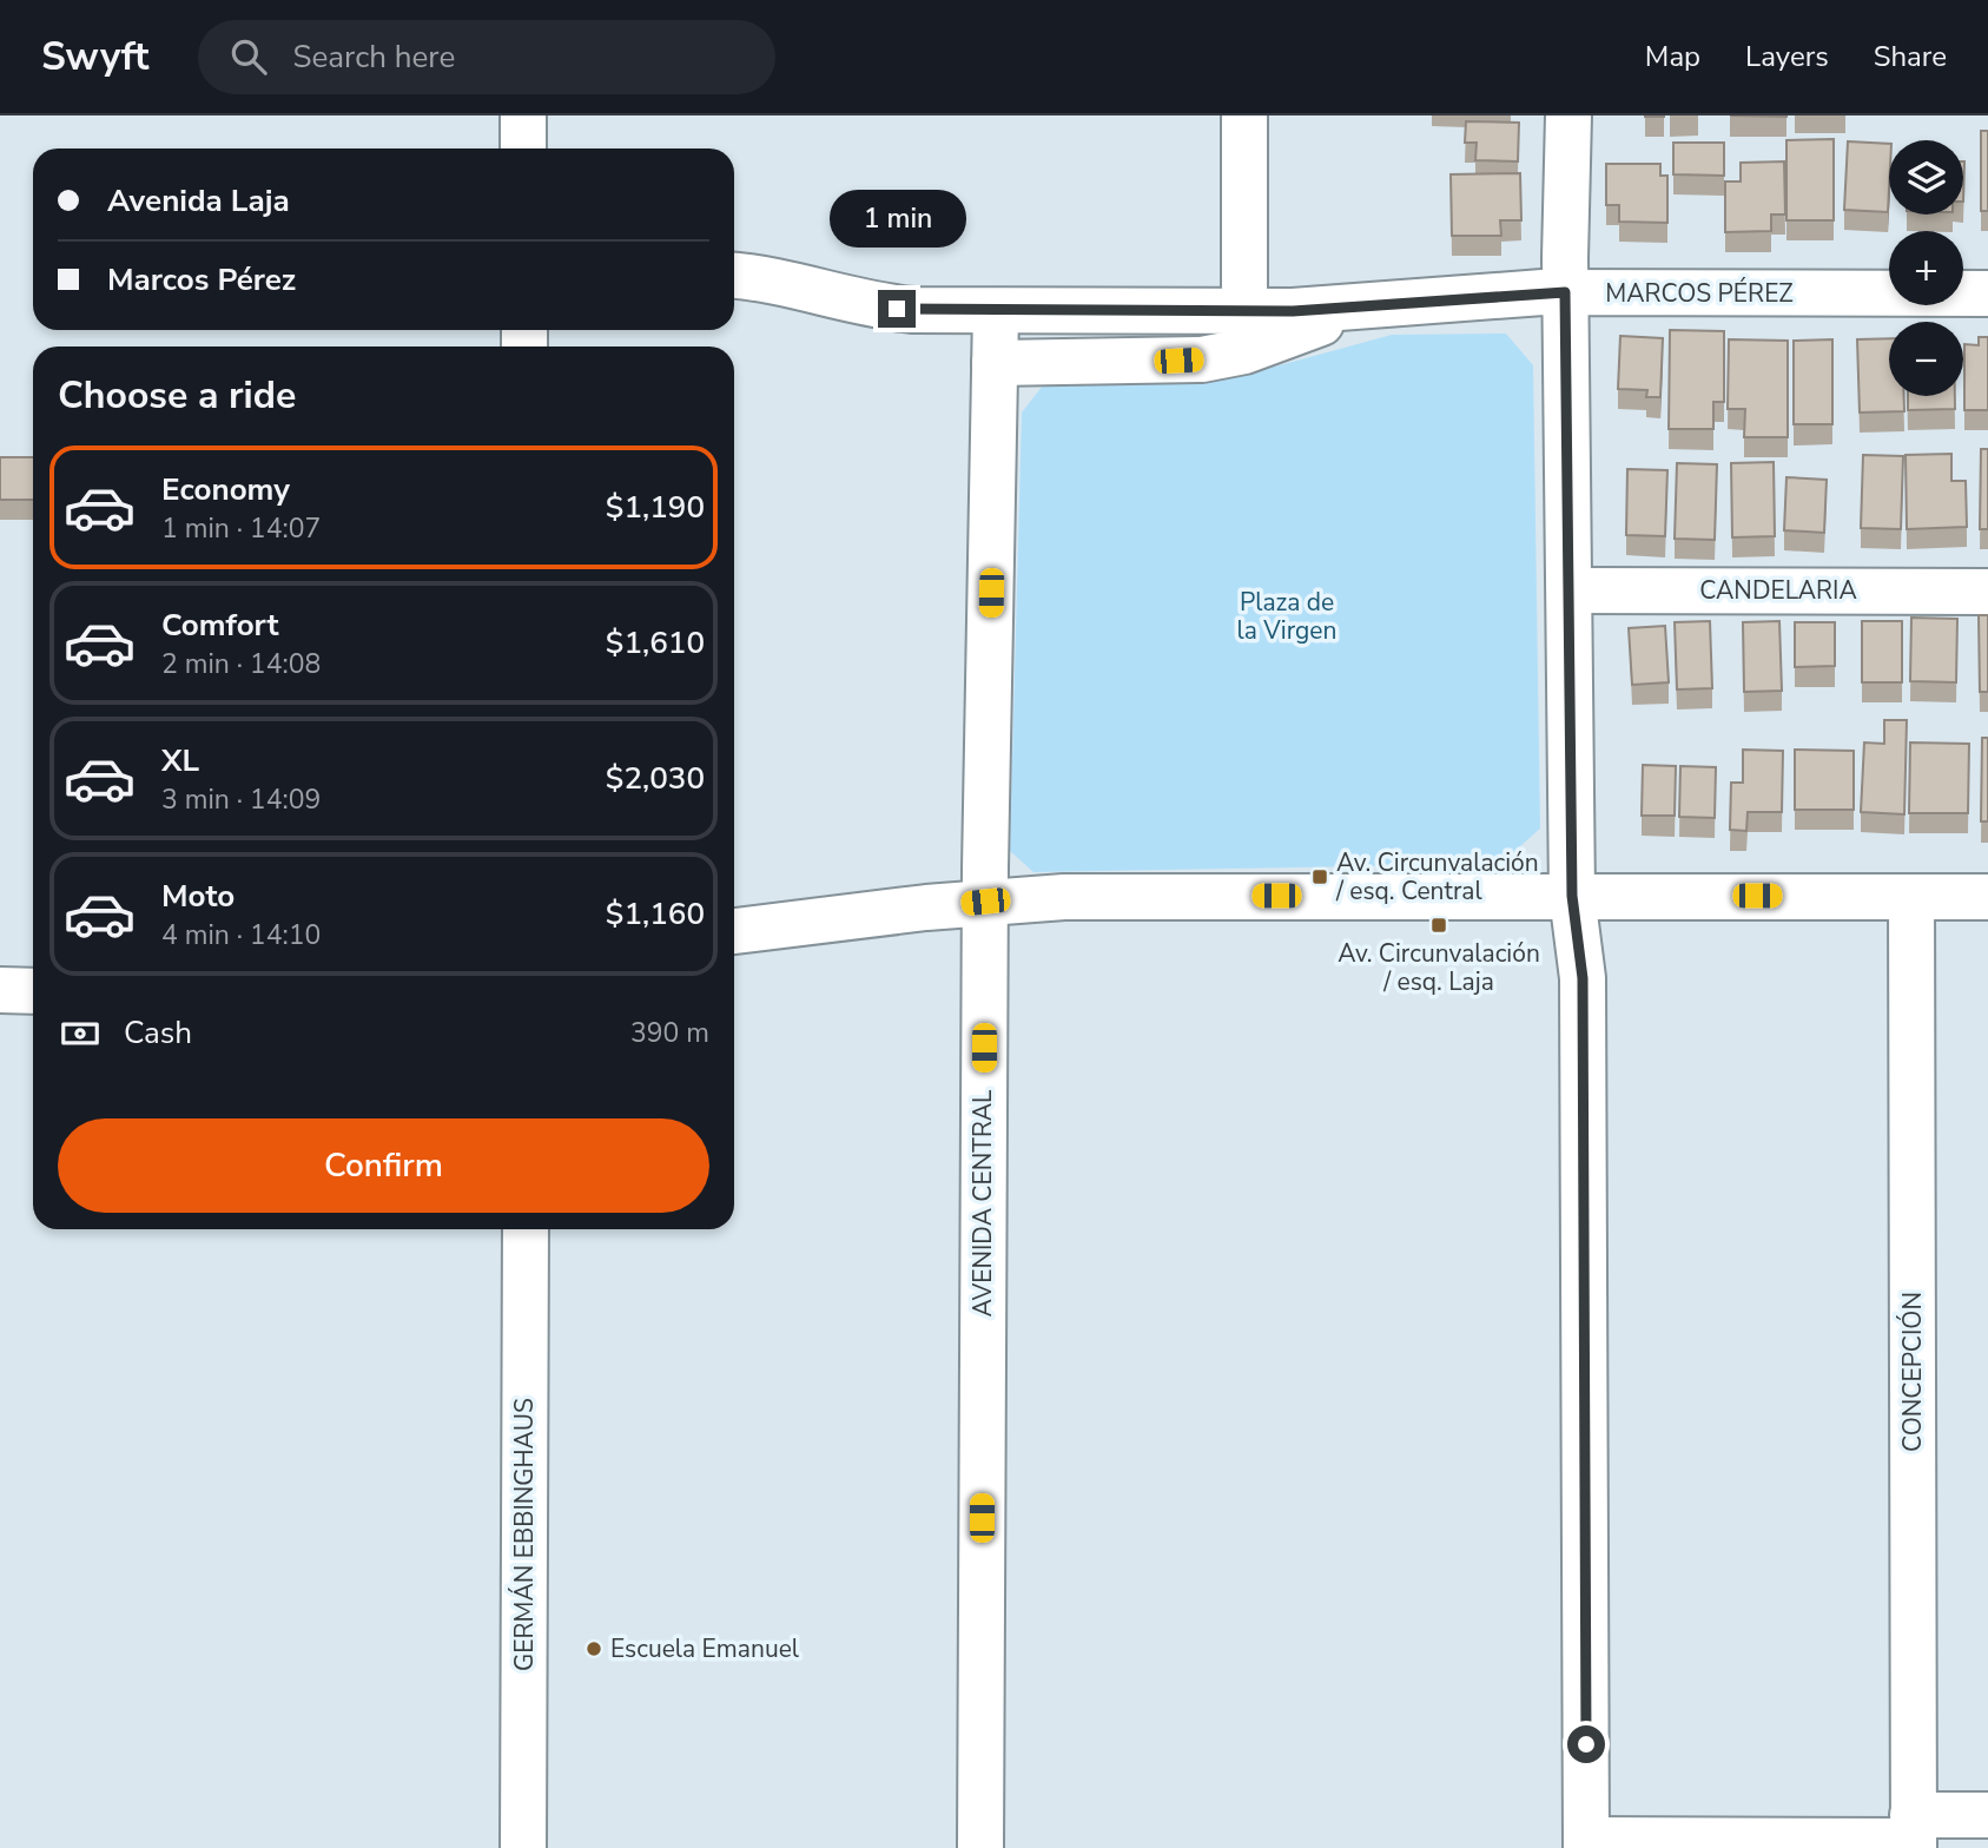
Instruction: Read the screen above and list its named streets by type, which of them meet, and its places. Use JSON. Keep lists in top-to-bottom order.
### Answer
{
  "streets": {
    "street": [
      "MARCOS PÉREZ",
      "CANDELARIA",
      "AVENIDA CENTRAL",
      "CONCEPCIÓN",
      "GERMÁN EBBINGHAUS"
    ]
  },
  "crossings": [
    ["MARCOS PÉREZ", "AVENIDA CENTRAL"]
  ],
  "parks": ["Plaza de la Virgen"],
  "places": {
    "transit": ["Av. Circunvalación / esq. Central", "Av. Circunvalación / esq. Laja"],
    "other": ["Escuela Emanuel"]
  },
  "page": {
    "header": "Swyft",
    "search": "Search here",
    "nav": ["Map", "Layers", "Share"],
    "map_buttons": ["+", "−"],
    "banner": ["Avenida Laja", "Marcos Pérez"],
    "bubble": "1 min",
    "heading": "Choose a ride",
    "list": [
      {
        "name": "Economy",
        "note": "1 min · 14:07",
        "value": "$1,190"
      },
      {
        "name": "Comfort",
        "note": "2 min · 14:08",
        "value": "$1,610"
      },
      {
        "name": "XL",
        "note": "3 min · 14:09",
        "value": "$2,030"
      },
      {
        "name": "Moto",
        "note": "4 min · 14:10",
        "value": "$1,160"
      }
    ],
    "pay": ["Cash", "390 m"],
    "buttons": "Confirm"
  }
}
